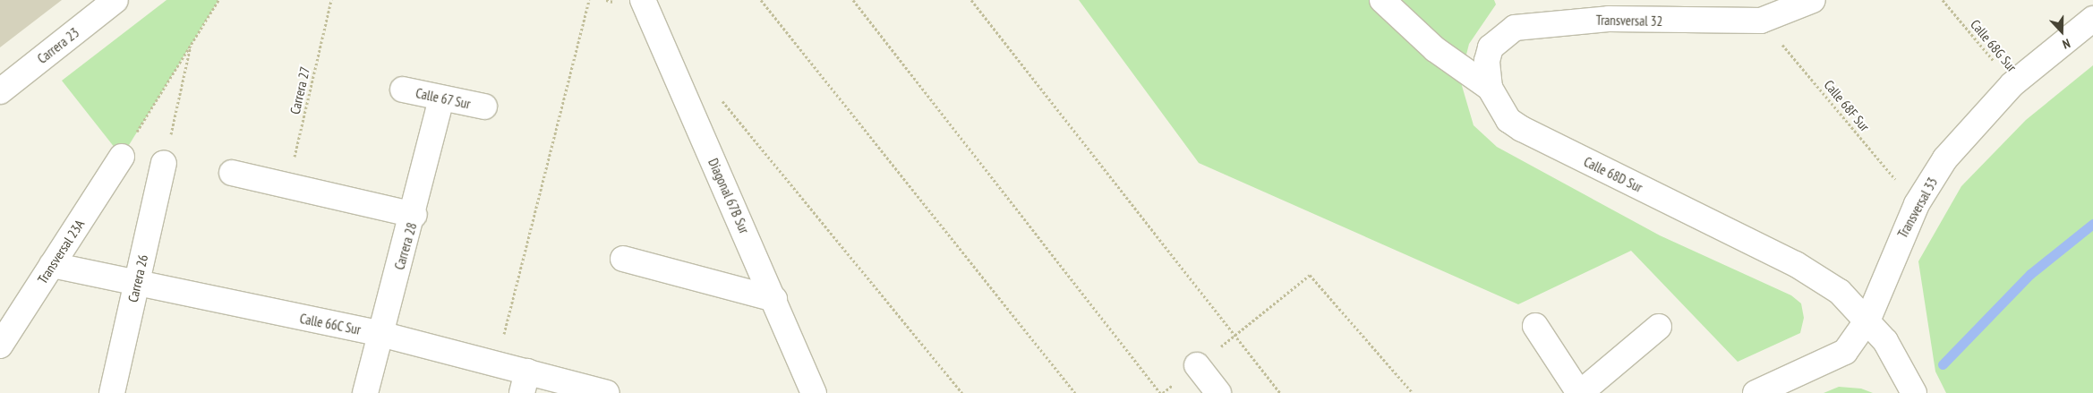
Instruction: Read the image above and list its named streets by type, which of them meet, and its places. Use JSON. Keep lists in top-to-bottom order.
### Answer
{
  "streets": {
    "street": [
      "Transversal 32",
      "Carrera 23",
      "Calle 67 Sur",
      "Calle 68D Sur",
      "Diagonal 67B Sur",
      "Transversal 33",
      "Carrera 28",
      "Transversal 23A",
      "Carrera 26",
      "Calle 66C Sur"
    ],
    "path": ["Calle 68G Sur", "Carrera 27", "Calle 68F Sur"]
  },
  "crossings": [
    ["Transversal 32", "Calle 68F Sur"],
    ["Transversal 32", "Calle 68D Sur"],
    ["Calle 68G Sur", "Transversal 33"],
    ["Calle 67 Sur", "Carrera 28"],
    ["Calle 68F Sur", "Transversal 33"],
    ["Calle 68D Sur", "Transversal 33"],
    ["Carrera 28", "Calle 66C Sur"],
    ["Transversal 23A", "Calle 66C Sur"],
    ["Carrera 26", "Calle 66C Sur"]
  ],
  "north": "bottom"
}
